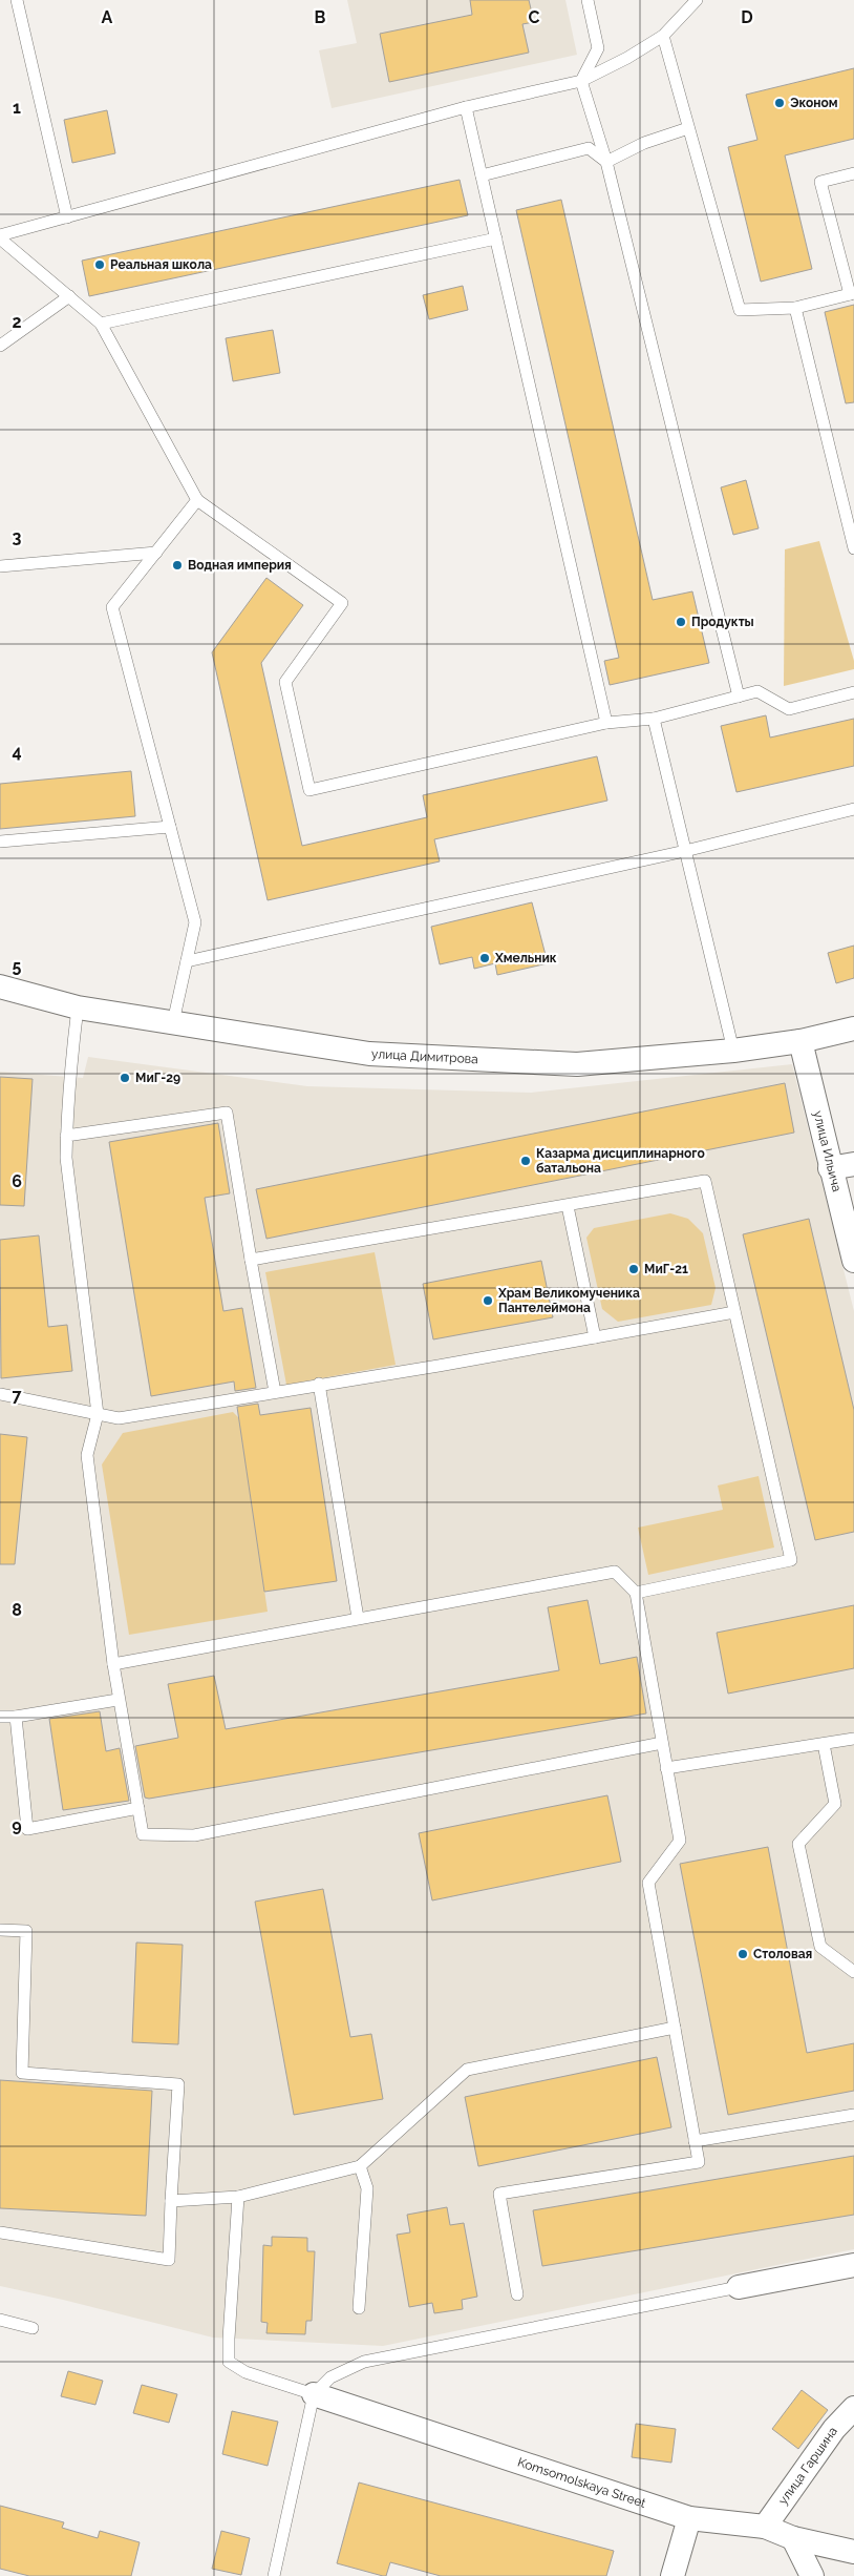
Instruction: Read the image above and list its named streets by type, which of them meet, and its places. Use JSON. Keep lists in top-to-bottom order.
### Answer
{
  "streets": {
    "street": [
      "улица Димитрова",
      "улица Ильича",
      "улица Гаршина",
      "Komsomolskaya Street"
    ]
  },
  "crossings": [
    ["улица Димитрова", "улица Ильича"],
    ["улица Гаршина", "Komsomolskaya Street"]
  ],
  "places": [
    "Эконом",
    "Реальная школа",
    "Водная империя",
    "Продукты",
    "Хмельник",
    "МиГ-29",
    "Казарма дисциплинарного батальона",
    "МиГ-21",
    "Храм Великомученика Пантелеймона",
    "Столовая"
  ],
  "grid": {
    "columns": [
      "A",
      "B",
      "C",
      "D"
    ],
    "rows": [
      "1",
      "2",
      "3",
      "4",
      "5",
      "6",
      "7",
      "8",
      "9"
    ]
  }
}
